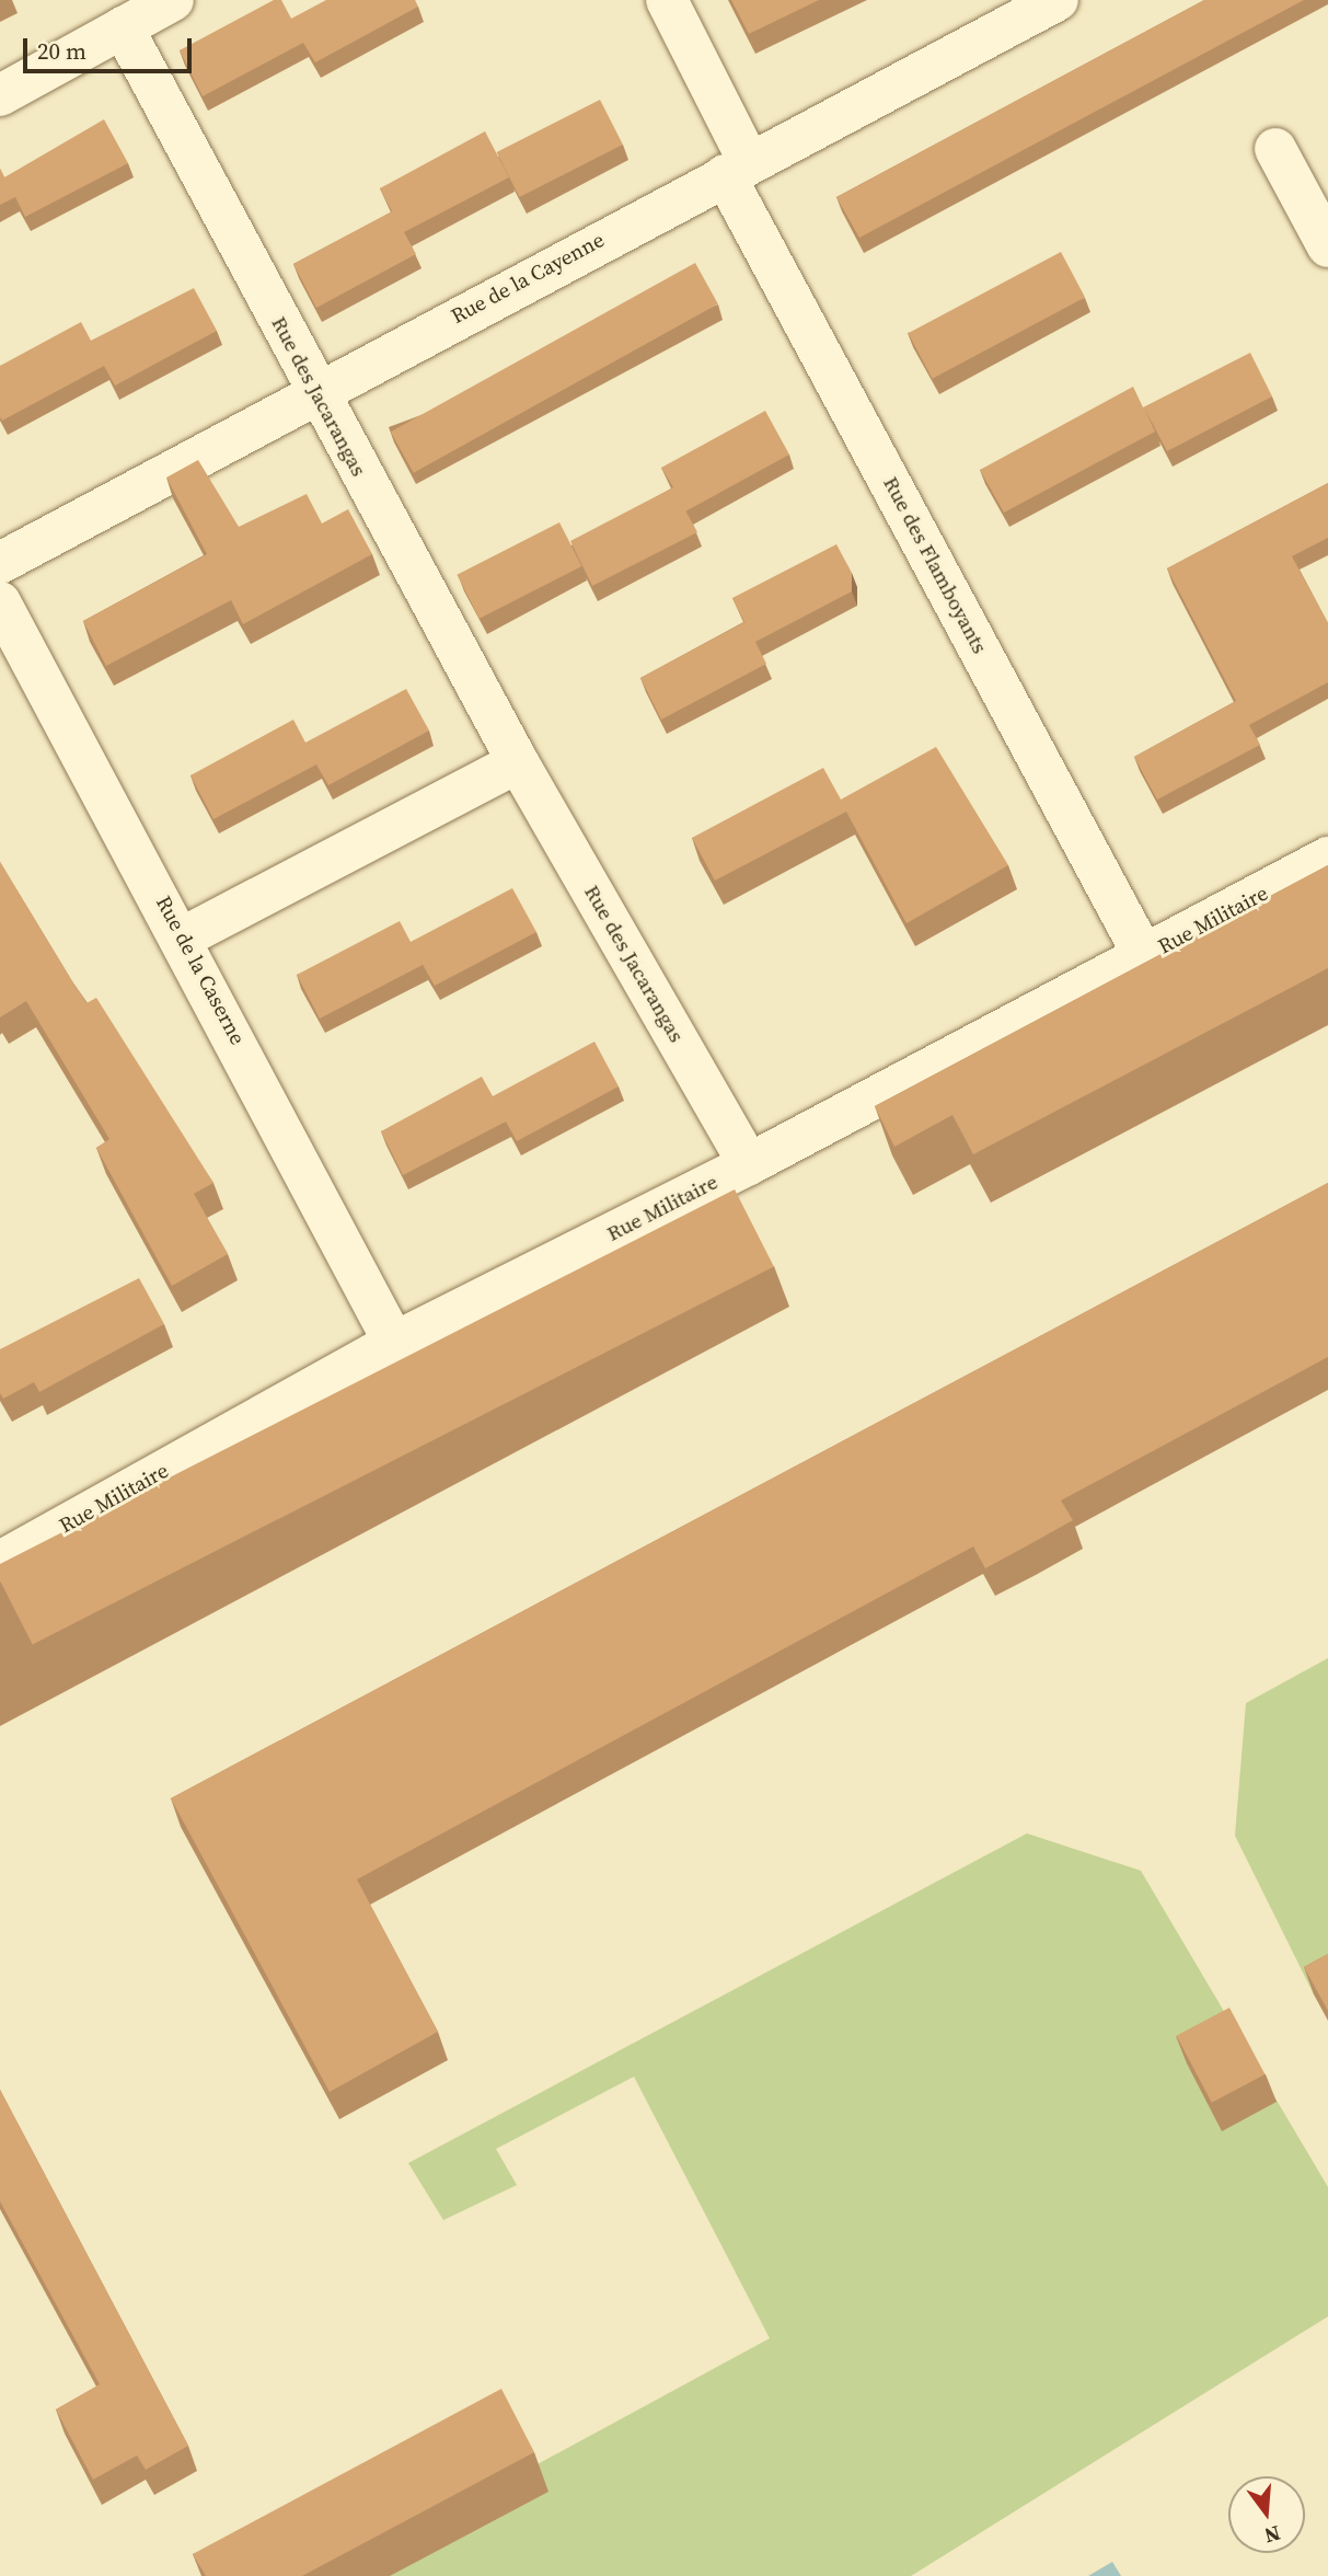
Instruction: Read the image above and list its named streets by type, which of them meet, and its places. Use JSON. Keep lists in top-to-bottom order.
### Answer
{
  "streets": {
    "street": [
      "Rue de la Cayenne",
      "Rue des Jacarangas",
      "Rue des Flamboyants",
      "Rue Militaire",
      "Rue de la Caserne"
    ]
  },
  "crossings": [
    ["Rue de la Cayenne", "Rue des Jacarangas"],
    ["Rue de la Cayenne", "Rue des Flamboyants"],
    ["Rue des Jacarangas", "Rue Militaire"],
    ["Rue des Flamboyants", "Rue Militaire"],
    ["Rue Militaire", "Rue de la Caserne"]
  ],
  "scale_bar": "20 m",
  "north": "bottom"
}
